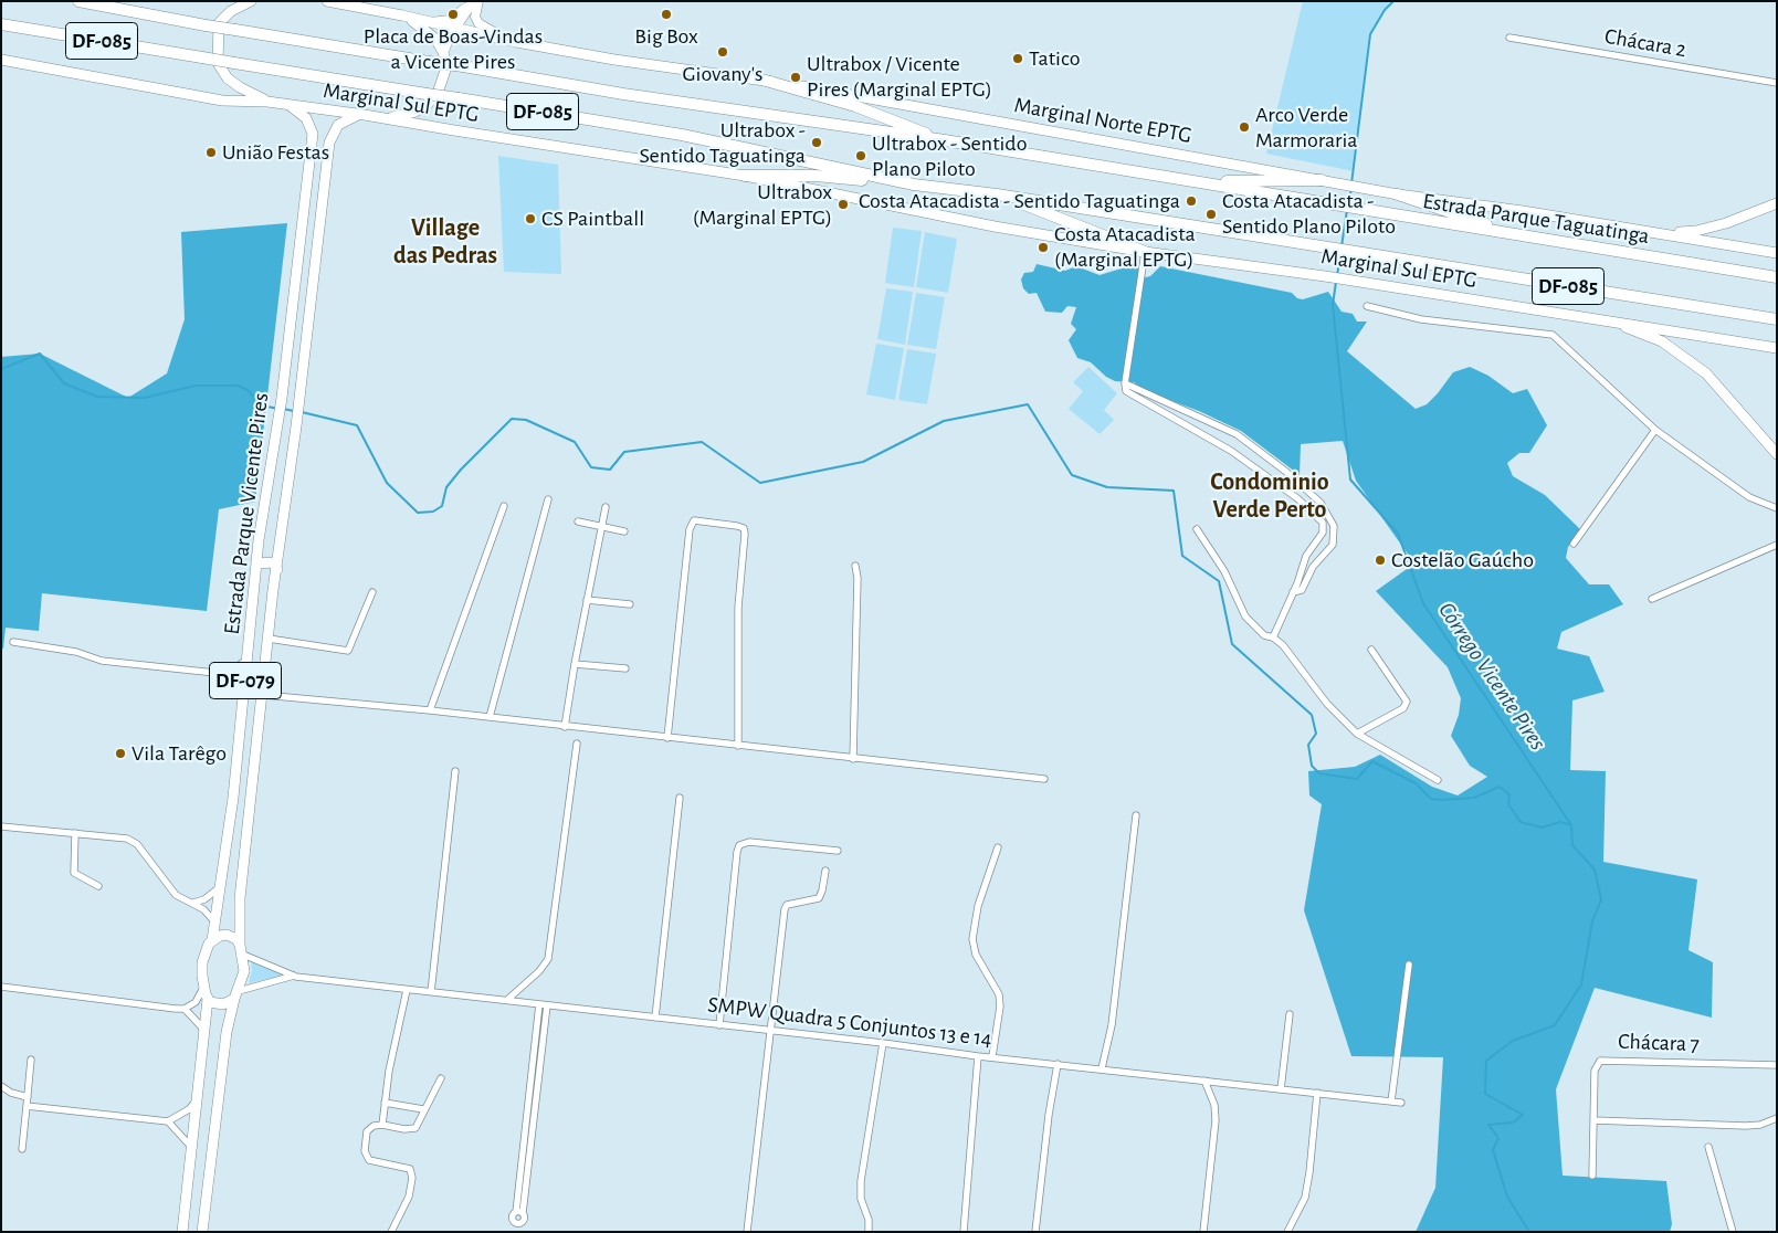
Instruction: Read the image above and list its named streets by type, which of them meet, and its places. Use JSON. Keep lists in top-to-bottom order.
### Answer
{
  "streets": {
    "highway": ["DF-085", "Estrada Parque Taguatinga"],
    "main road": [
      "Marginal Sul EPTG",
      "Marginal Norte EPTG",
      "Estrada Parque Vicente Pires",
      "DF-079"
    ],
    "street": ["Chácara 2", "SMPW Quadra 5 Conjuntos 13 e 14", "Chácara 7"]
  },
  "crossings": [
    ["Marginal Sul EPTG", "Estrada Parque Vicente Pires"],
    ["Estrada Parque Vicente Pires", "DF-079"],
    ["Estrada Parque Vicente Pires", "SMPW Quadra 5 Conjuntos 13 e 14"],
    ["DF-079", "SMPW Quadra 5 Conjuntos 13 e 14"]
  ],
  "districts": ["Village das Pedras", "Condominio Verde Perto"],
  "water": ["Córrego Vicente Pires"],
  "places": [
    "Placa de Boas-Vindas a Vicente Pires",
    "Big Box",
    "Giovany's",
    "Tatico",
    "Ultrabox / Vicente Pires (Marginal EPTG)",
    "Arco Verde Marmoraria",
    "Ultrabox - Sentido Taguatinga",
    "União Festas",
    "Ultrabox - Sentido Plano Piloto",
    "Costa Atacadista - Sentido Taguatinga",
    "Ultrabox (Marginal EPTG)",
    "Costa Atacadista - Sentido Plano Piloto",
    "CS Paintball",
    "Costa Atacadista (Marginal EPTG)",
    "Costelão Gaúcho",
    "Vila Tarêgo"
  ]
}
